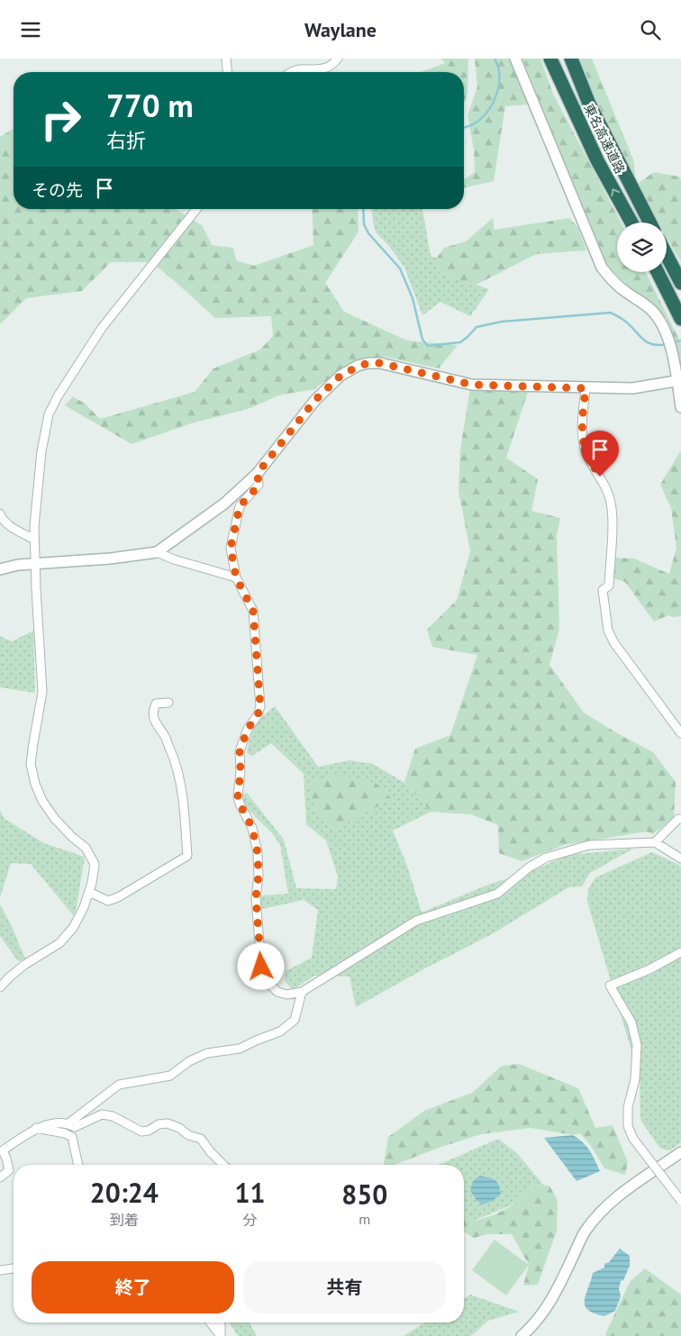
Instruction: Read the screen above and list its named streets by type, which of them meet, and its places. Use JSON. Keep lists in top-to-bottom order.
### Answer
{
  "streets": {
    "highway": ["東名高速道路"]
  },
  "page": {
    "header": "Waylane",
    "turn": ["770 m", "右折"],
    "then": "その先",
    "eta": [
      "20:24",
      "到着",
      "11",
      "分",
      "850",
      "m"
    ],
    "buttons": ["終了", "共有"]
  }
}
